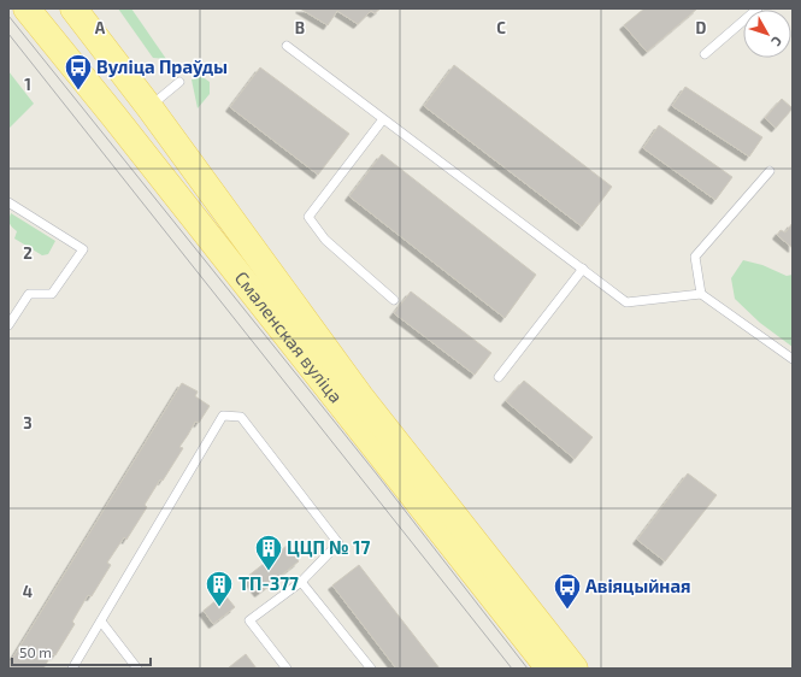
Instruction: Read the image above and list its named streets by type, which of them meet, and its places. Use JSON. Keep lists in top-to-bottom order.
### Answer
{
  "streets": {
    "main road": ["Смаленская вуліца"]
  },
  "places": {
    "bus stop": ["Вуліца Праўды", "Авіяцыйная"],
    "building": ["ЦЦП № 17", "ТП-377"]
  },
  "scale_bar": "50 m",
  "north": "bottom right",
  "grid": {
    "columns": [
      "A",
      "B",
      "C",
      "D"
    ],
    "rows": [
      "1",
      "2",
      "3",
      "4"
    ]
  }
}
